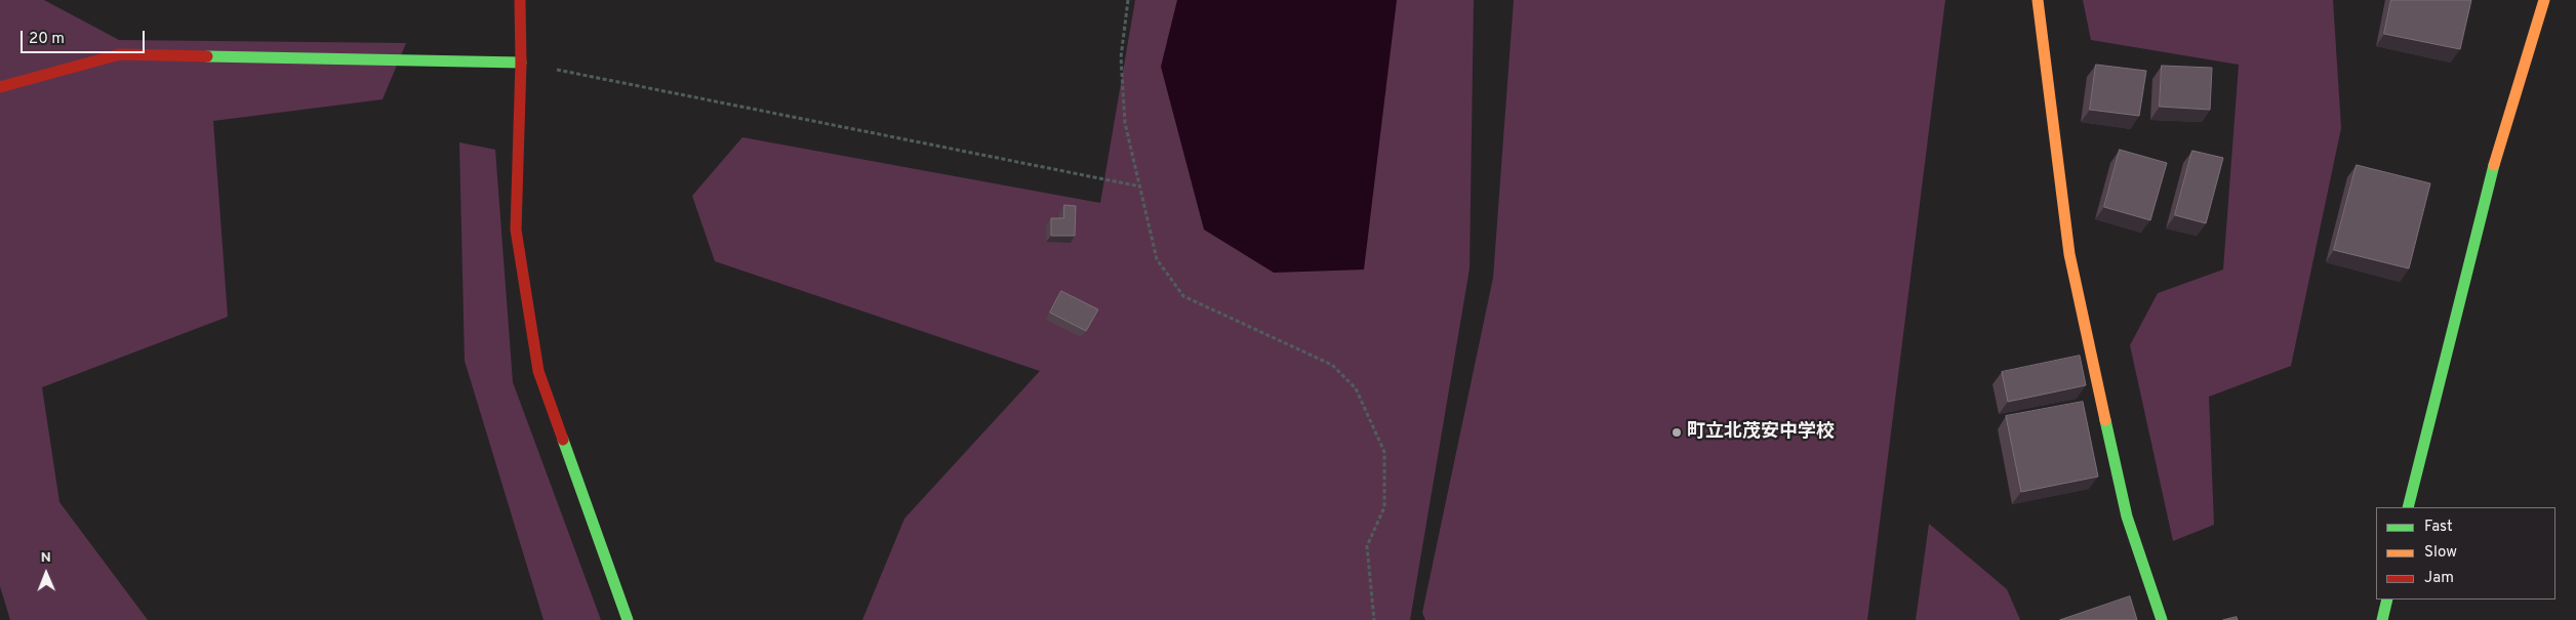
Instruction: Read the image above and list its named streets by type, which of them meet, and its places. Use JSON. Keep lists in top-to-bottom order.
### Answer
{
  "places": ["町立北茂安中学校"],
  "legend": ["Fast", "Slow", "Jam"],
  "scale_bar": "20 m",
  "north": "top"
}
